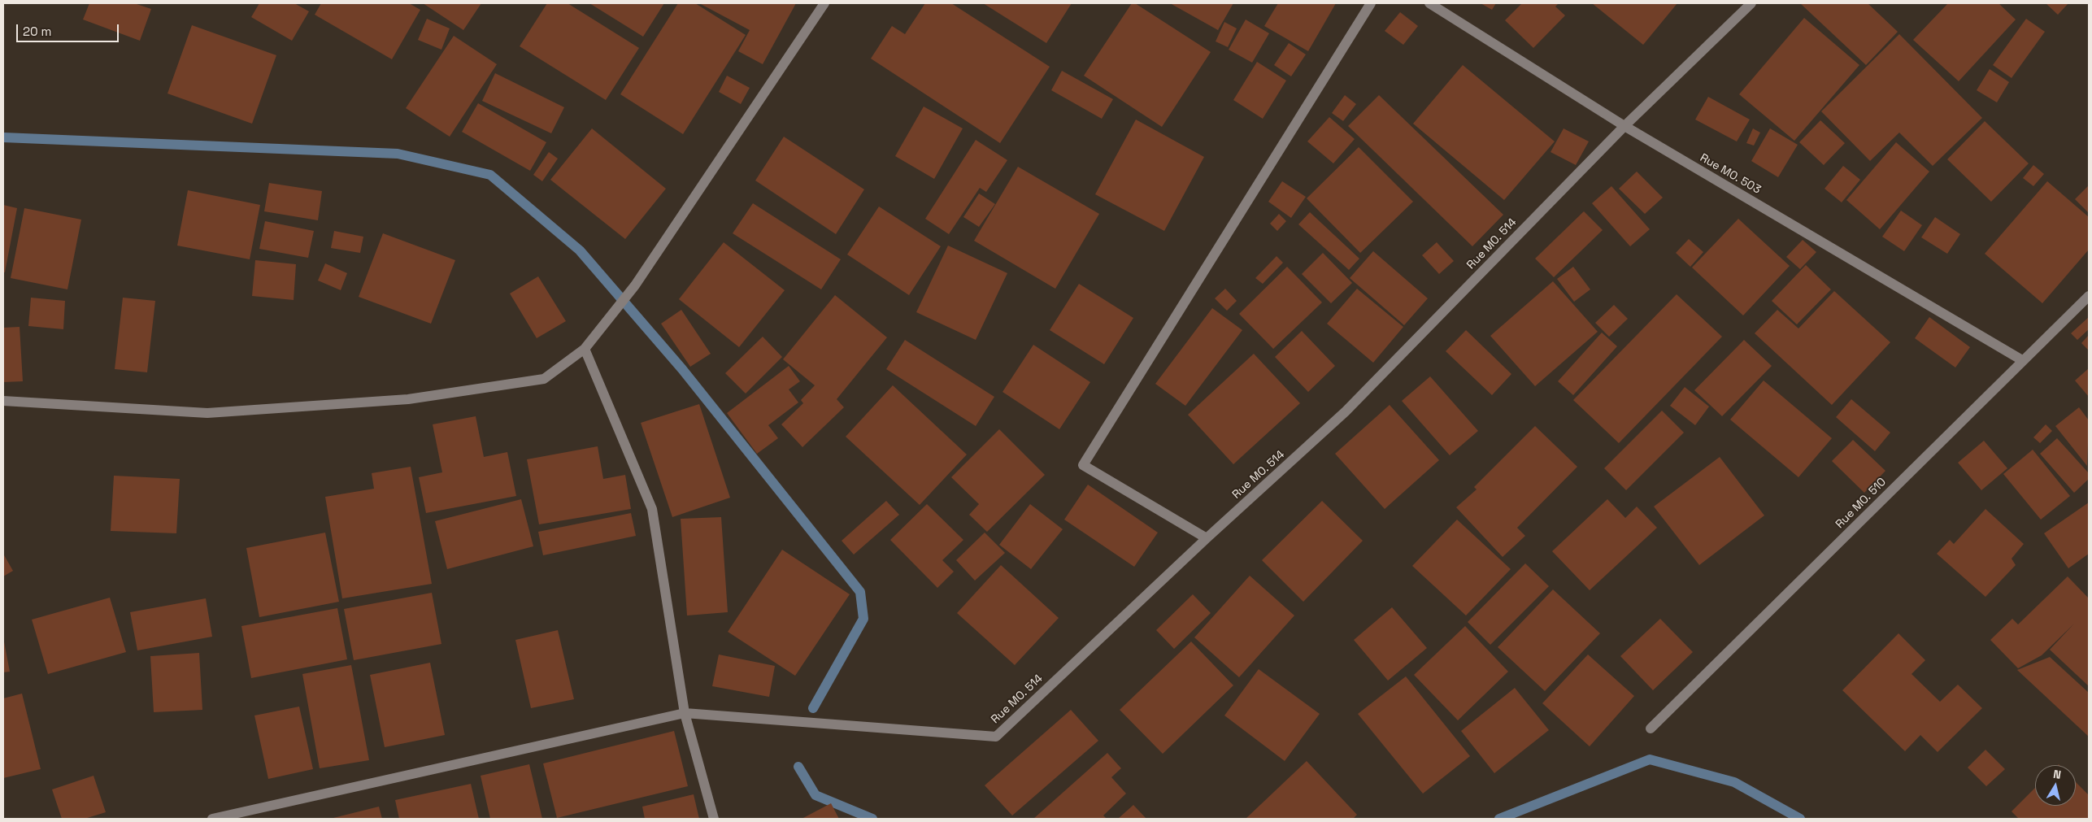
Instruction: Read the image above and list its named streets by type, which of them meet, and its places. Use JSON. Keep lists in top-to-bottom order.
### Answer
{
  "streets": {
    "street": ["Rue MO. 503", "Rue MO. 514", "Rue MO. 510"]
  },
  "crossings": [
    ["Rue MO. 503", "Rue MO. 514"],
    ["Rue MO. 503", "Rue MO. 510"]
  ],
  "scale_bar": "20 m",
  "north": "top"
}
